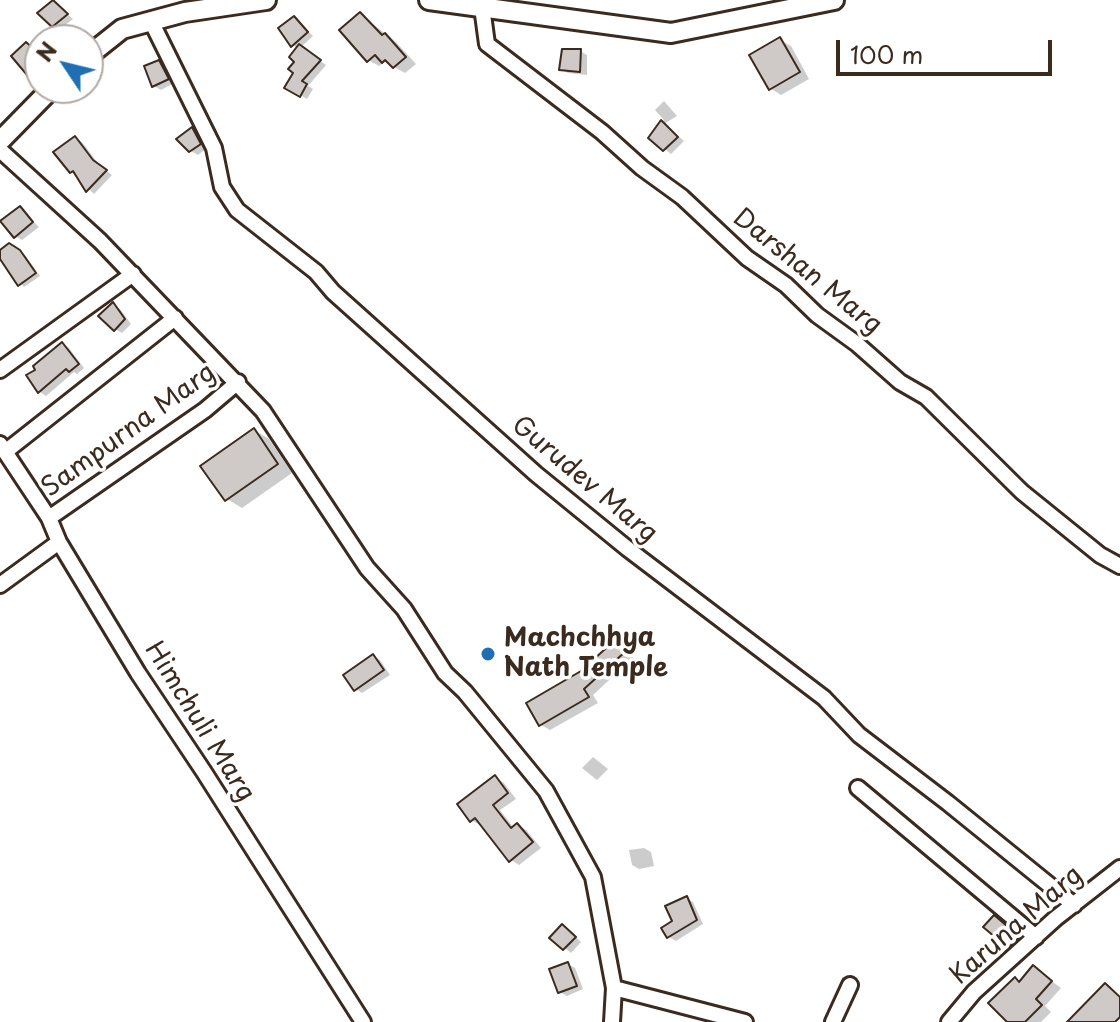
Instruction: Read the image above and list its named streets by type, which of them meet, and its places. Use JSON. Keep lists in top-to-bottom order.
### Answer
{
  "streets": {
    "street": [
      "Darshan Marg",
      "Sampurna Marg",
      "Gurudev Marg",
      "Himchuli Marg",
      "Karuna Marg"
    ]
  },
  "crossings": [
    ["Sampurna Marg", "Himchuli Marg"],
    ["Gurudev Marg", "Karuna Marg"]
  ],
  "places": ["Machchhya Nath Temple"],
  "scale_bar": "100 m",
  "north": "top left"
}
